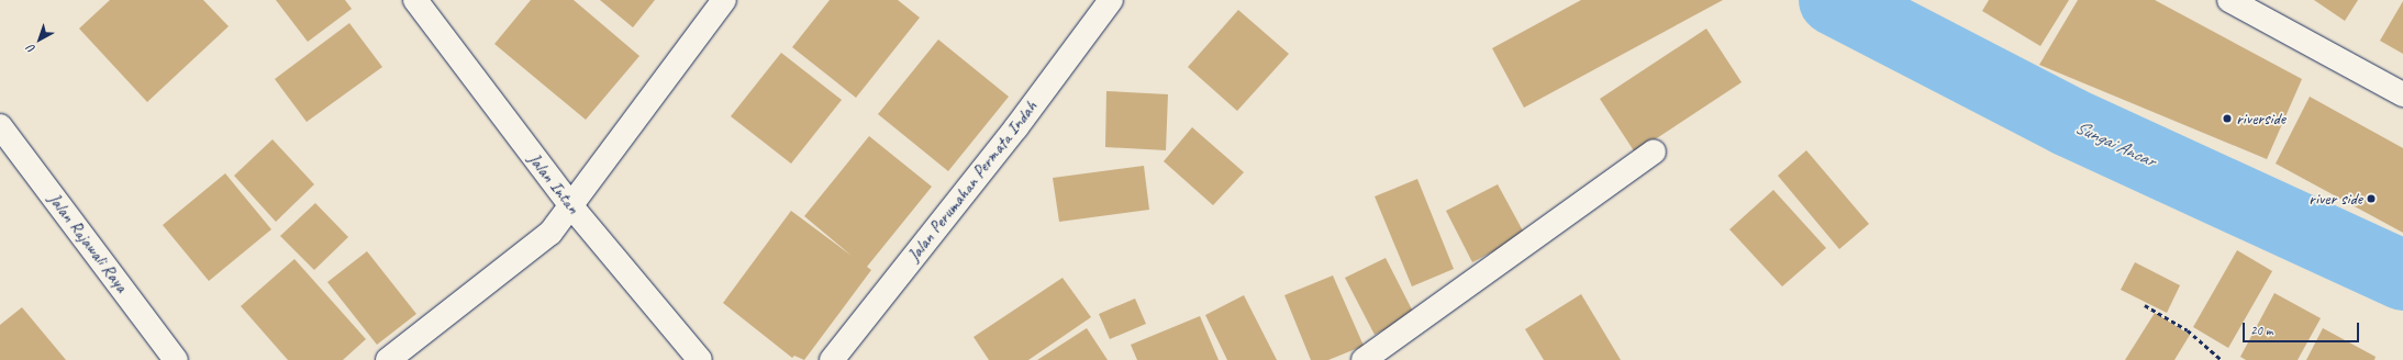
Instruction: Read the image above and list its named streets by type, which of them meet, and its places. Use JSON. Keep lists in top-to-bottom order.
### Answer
{
  "streets": {
    "street": ["Jalan Perumahan Permata Indah", "Jalan Intan", "Jalan Rajawali Raya"]
  },
  "water": ["Sungai Ancar"],
  "places": ["riverside", "river side"],
  "scale_bar": "20 m",
  "north": "bottom left"
}
